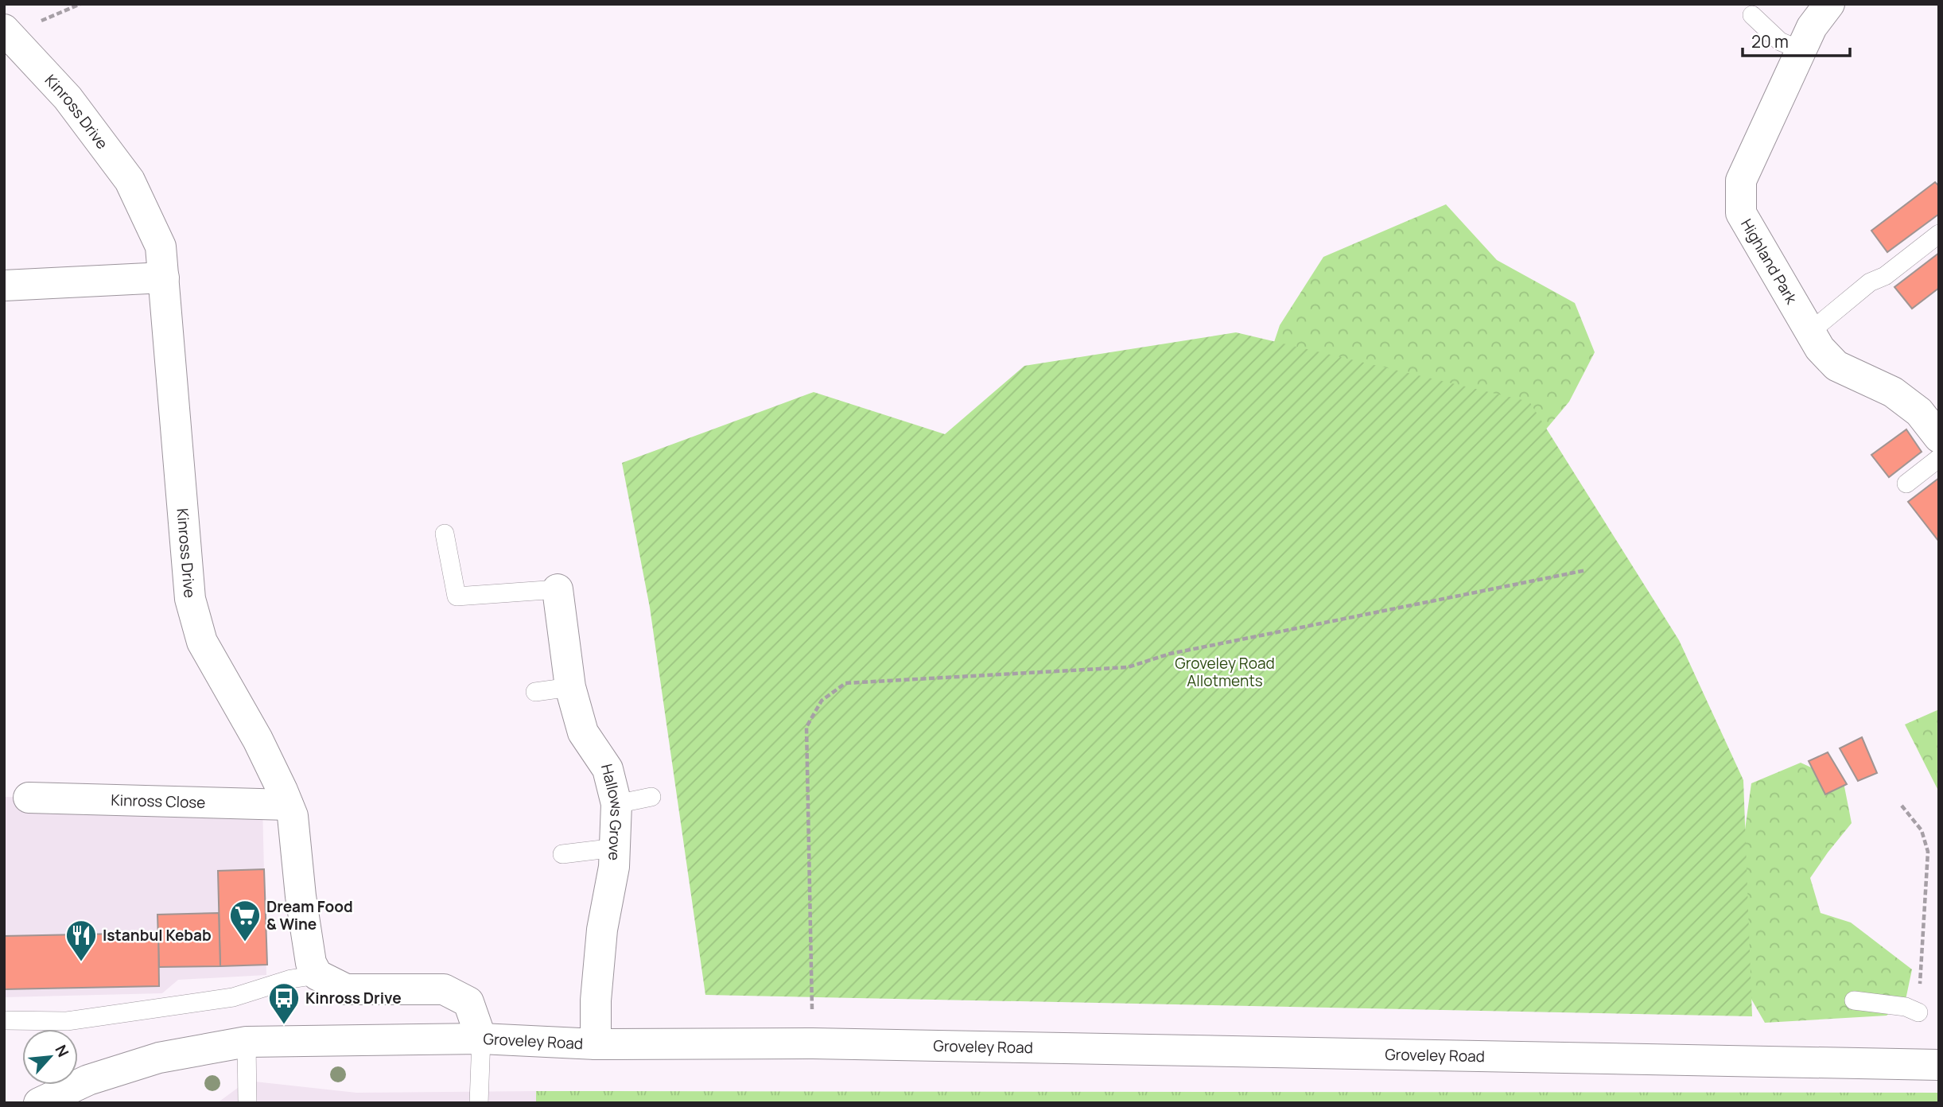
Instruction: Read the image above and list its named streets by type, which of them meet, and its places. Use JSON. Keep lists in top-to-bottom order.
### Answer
{
  "streets": {
    "street": [
      "Kinross Drive",
      "Highland Park",
      "Kinross Close",
      "Hallows Grove",
      "Groveley Road"
    ]
  },
  "crossings": [
    ["Kinross Drive", "Kinross Close"],
    ["Hallows Grove", "Groveley Road"]
  ],
  "parks": ["Groveley Road Allotments"],
  "places": {
    "supermarket": ["Dream Food & Wine"],
    "restaurant": ["Istanbul Kebab"],
    "bus stop": ["Kinross Drive"]
  },
  "scale_bar": "20 m",
  "north": "top right"
}
